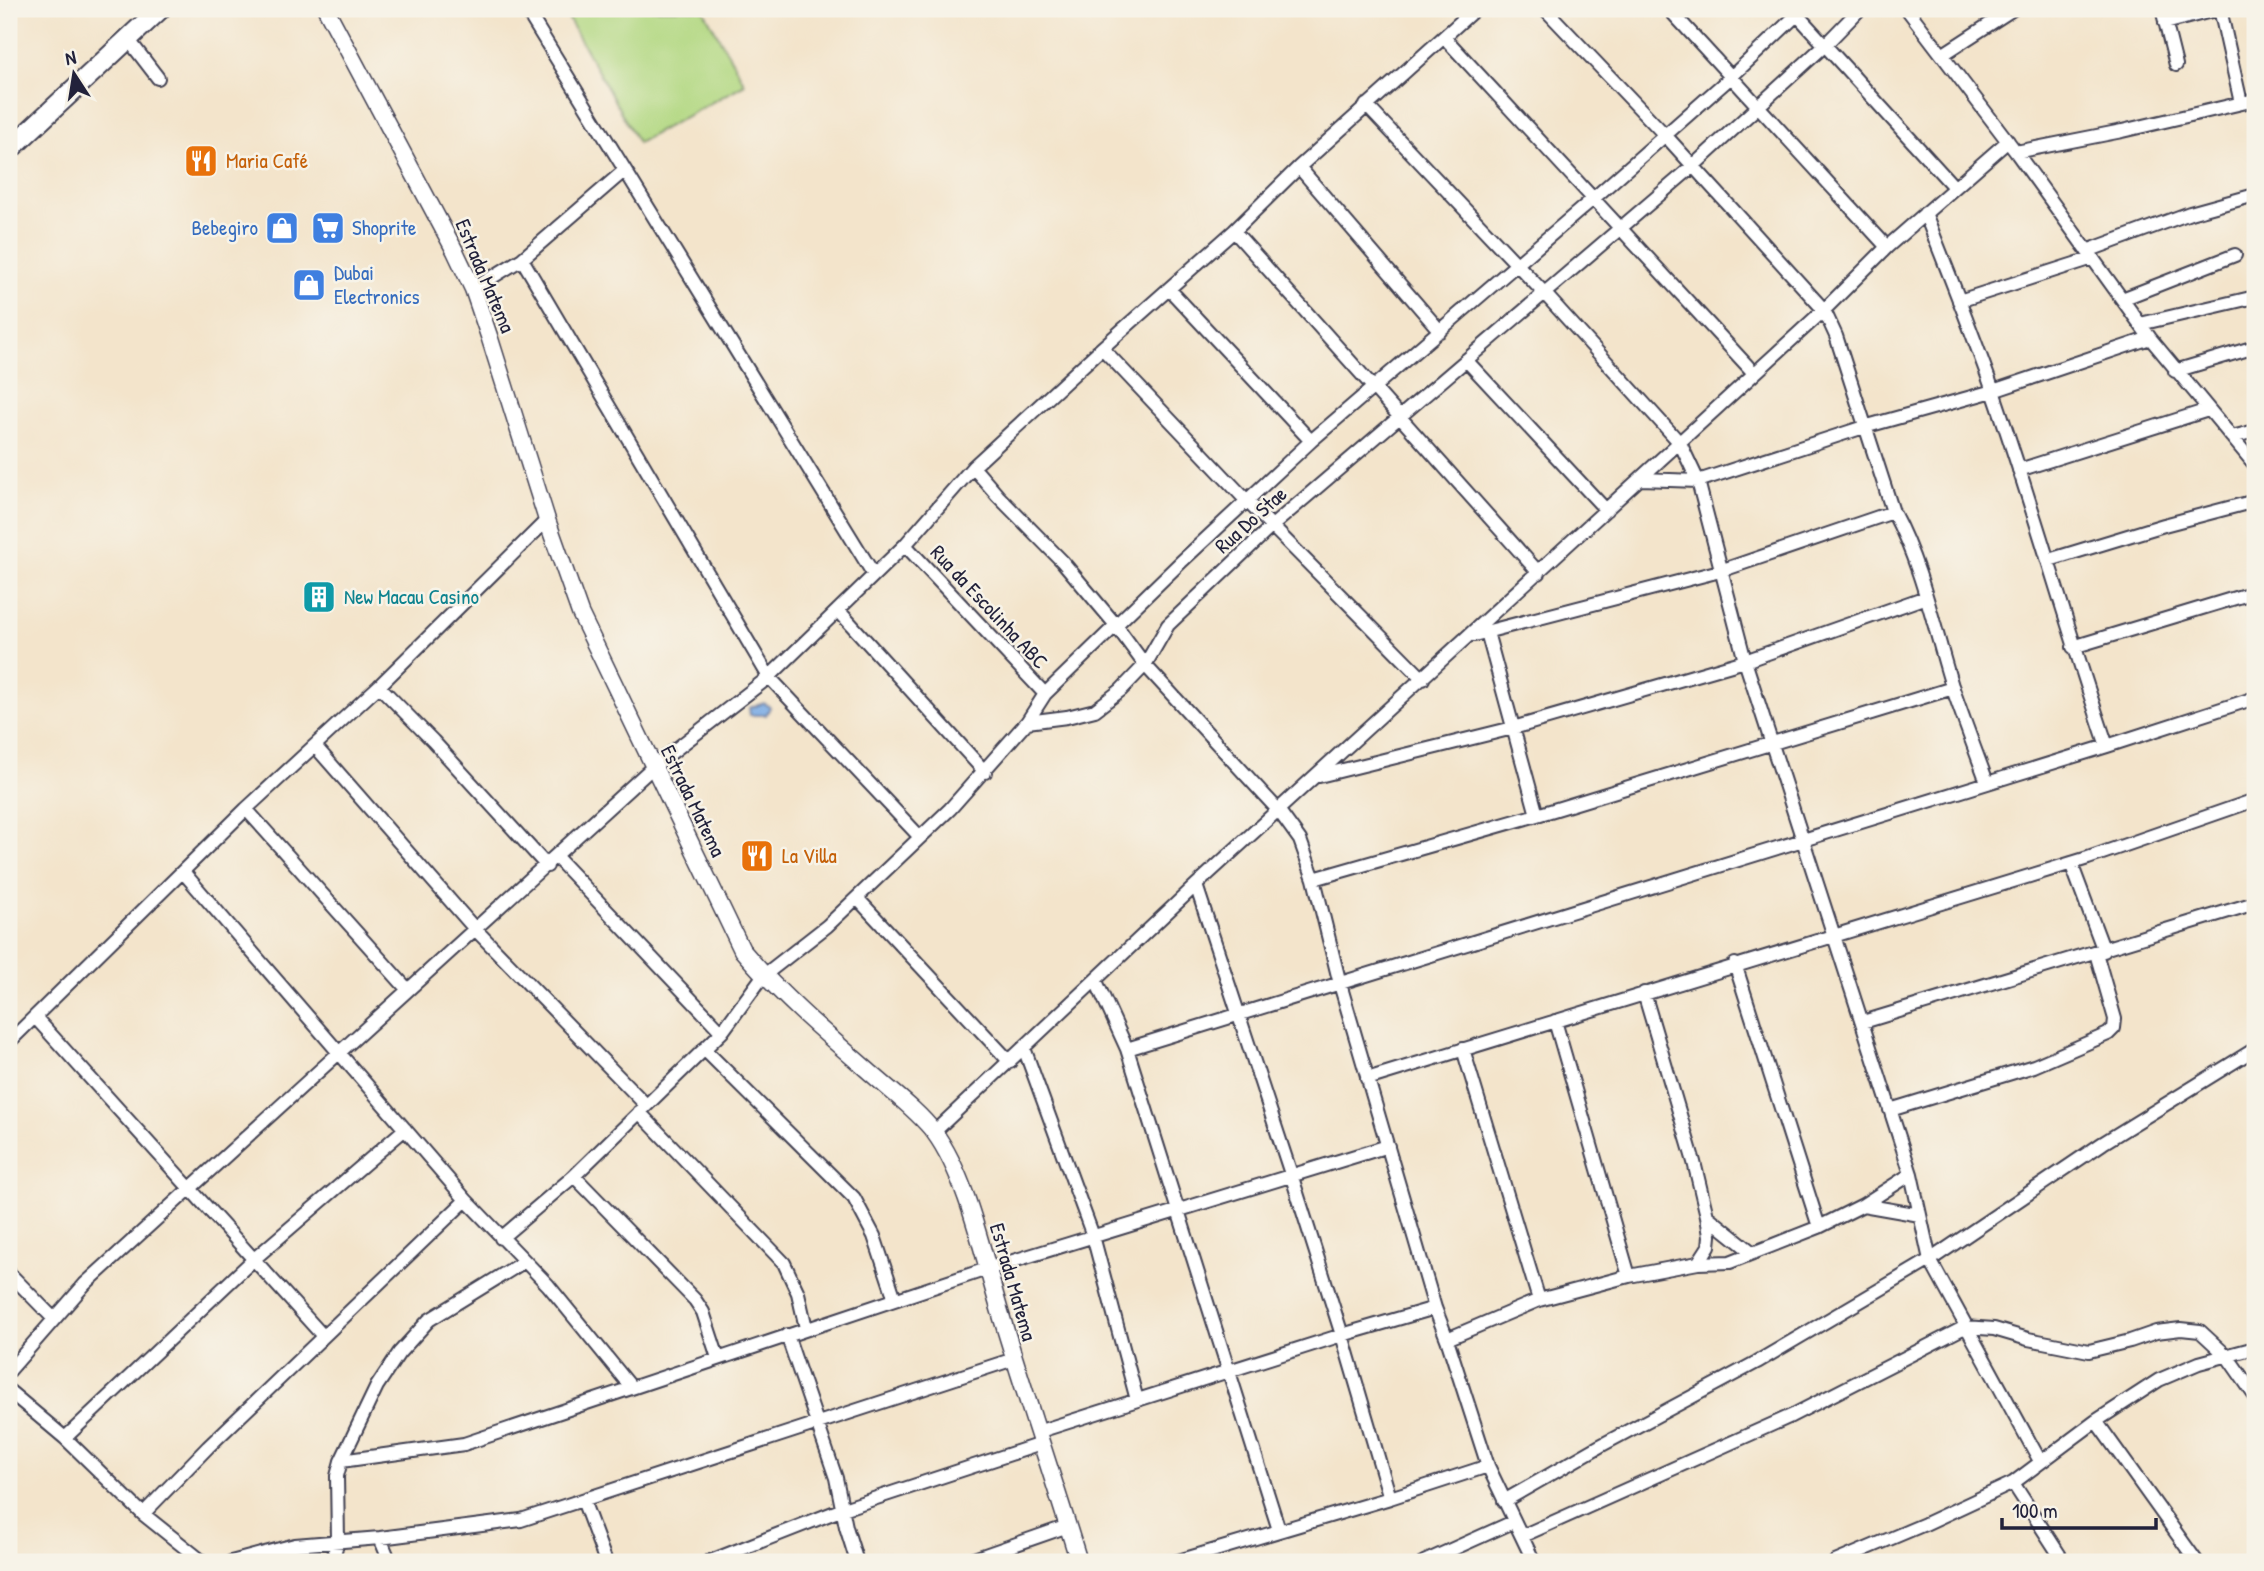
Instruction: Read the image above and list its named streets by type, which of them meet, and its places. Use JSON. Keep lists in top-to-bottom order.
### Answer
{
  "streets": {
    "street": ["Estrada Matema", "Rua Do Stae", "Rua da Escolinha ABC"]
  },
  "places": {
    "restaurant": ["Maria Café", "La Villa"],
    "shop": ["Bebegiro", "Dubai Electronics"],
    "supermarket": ["Shoprite"],
    "building": ["New Macau Casino"]
  },
  "scale_bar": "100 m",
  "north": "top"
}
